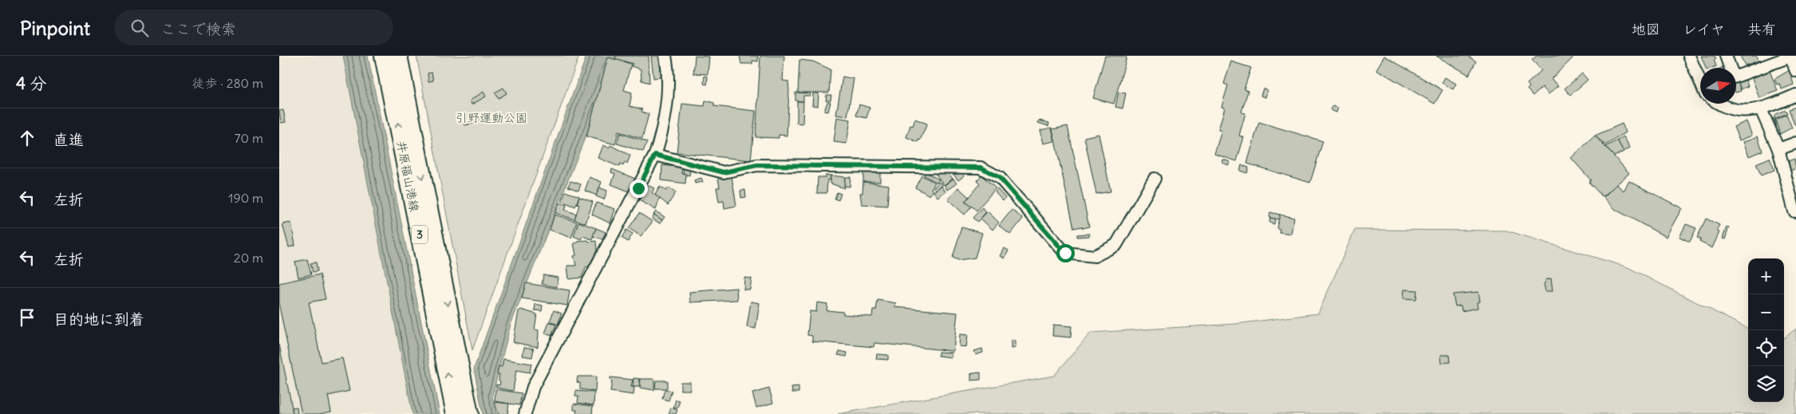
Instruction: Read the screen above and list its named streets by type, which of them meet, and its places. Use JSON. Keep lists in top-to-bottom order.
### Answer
{
  "streets": {
    "main road": ["井原福山港線", "3"]
  },
  "parks": ["引野運動公園"],
  "north": "right",
  "page": {
    "header": "Pinpoint",
    "search": "ここで検索",
    "nav": ["地図", "レイヤ", "共有"],
    "heading": ["4 分", "徒歩 · 280 m"],
    "list": [
      ["直進", "70 m"],
      ["左折", "190 m"],
      ["左折", "20 m"],
      "目的地に到着"
    ],
    "map_buttons": ["+", "−"]
  }
}
